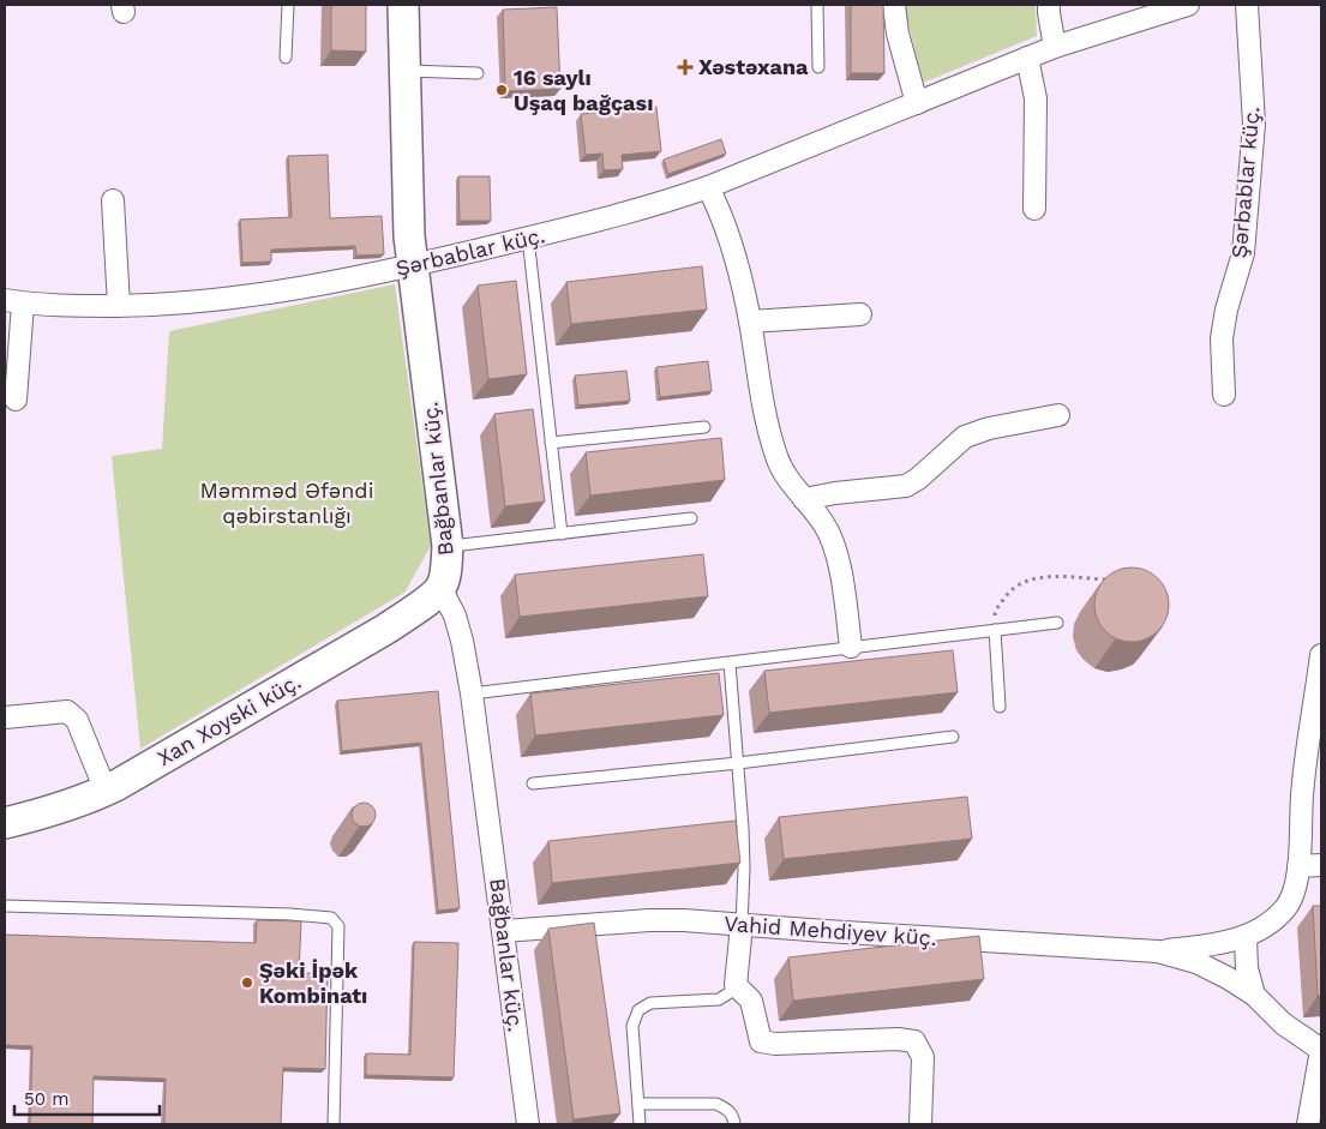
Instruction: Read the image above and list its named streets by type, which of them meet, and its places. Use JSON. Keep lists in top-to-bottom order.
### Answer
{
  "streets": {
    "street": [
      "Şərbablar küç.",
      "Bağbanlar küç.",
      "Xan Xoyski küç.",
      "Vahid Mehdiyev küç."
    ]
  },
  "crossings": [
    ["Şərbablar küç.", "Bağbanlar küç."],
    ["Bağbanlar küç.", "Xan Xoyski küç."],
    ["Bağbanlar küç.", "Vahid Mehdiyev küç."]
  ],
  "parks": ["Məmməd Əfəndi qəbirstanlığı"],
  "places": {
    "health": ["Xəstəxana"],
    "other": ["16 saylı Uşaq bağçası", "Şəki İpək Kombinatı"]
  },
  "scale_bar": "50 m"
}
